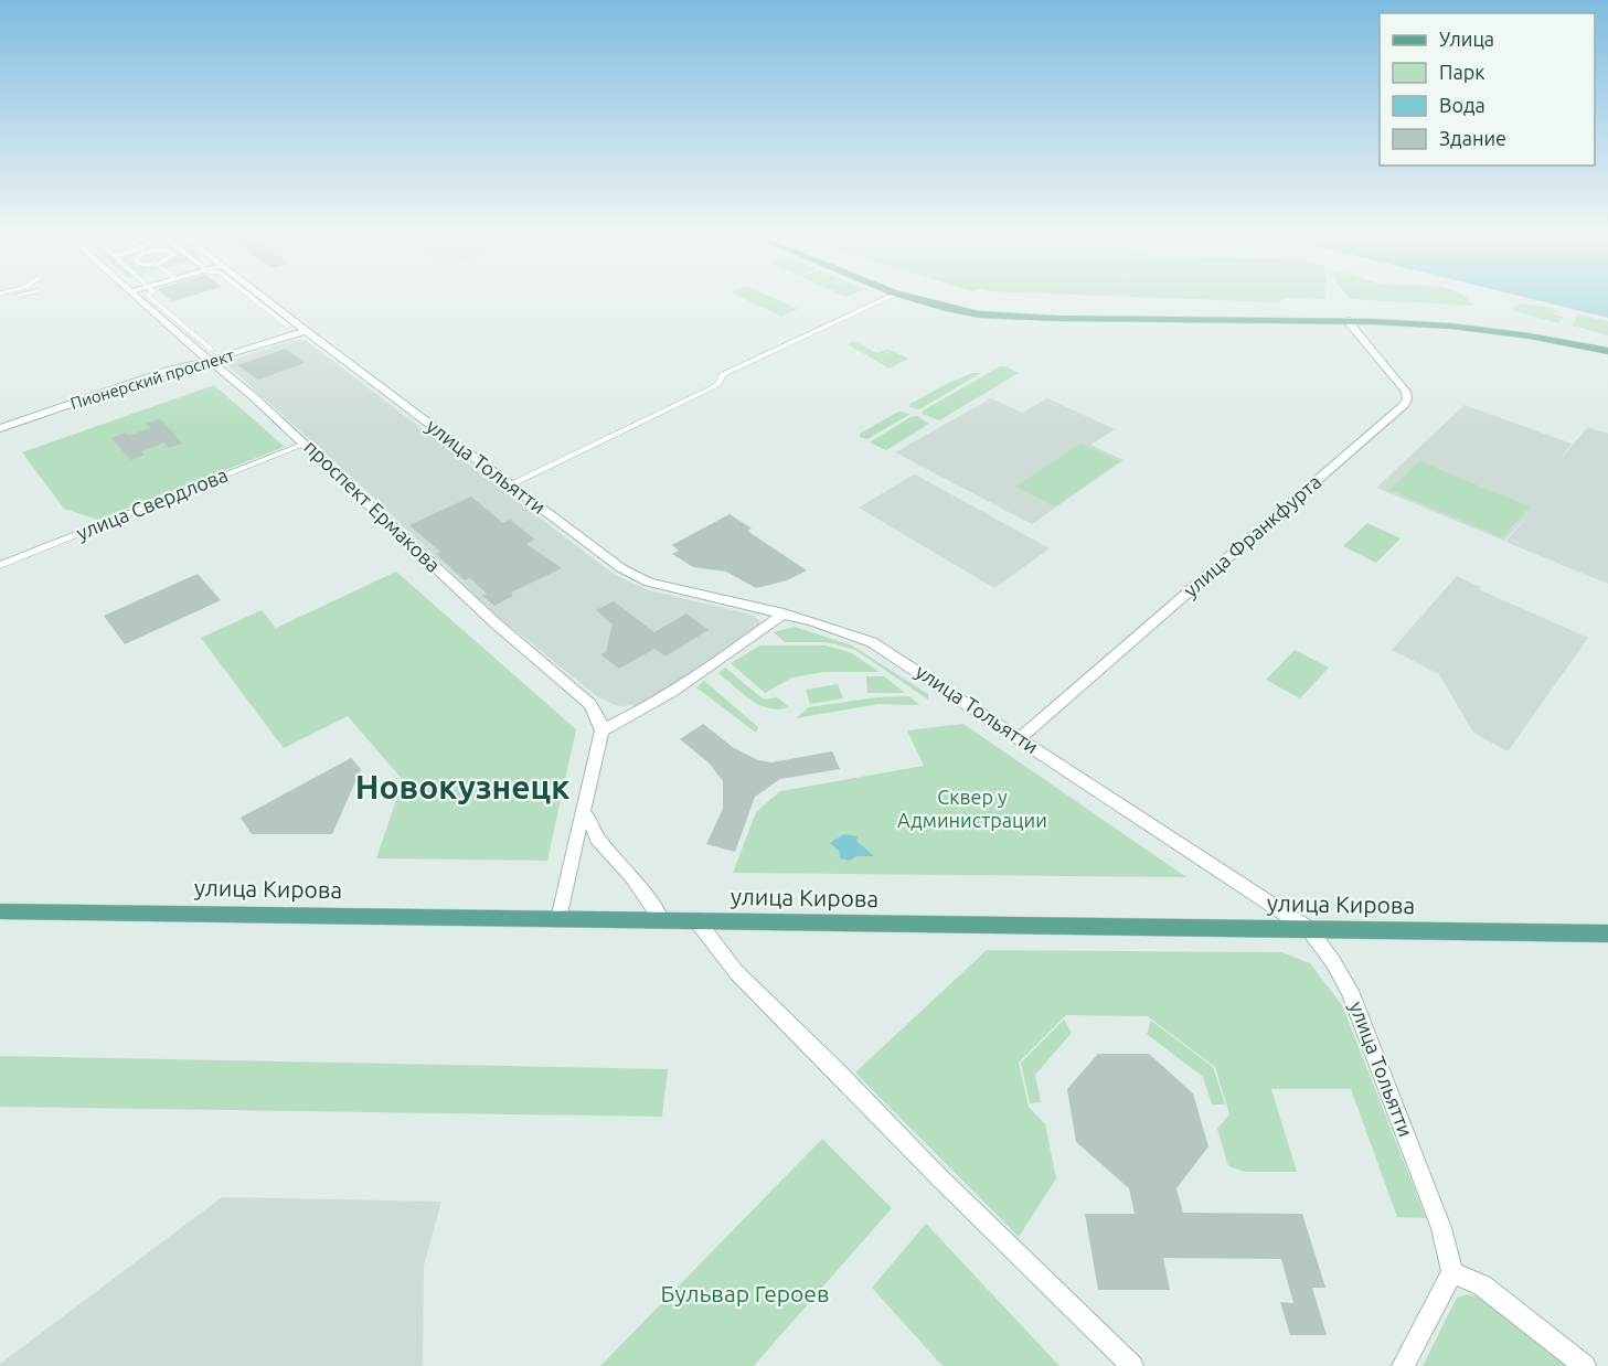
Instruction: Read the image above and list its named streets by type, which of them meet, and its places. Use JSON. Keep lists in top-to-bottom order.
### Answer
{
  "streets": {
    "main road": ["улица Кирова"],
    "street": [
      "Пионерский проспект",
      "улица Тольятти",
      "улица Свердлова",
      "проспект Ермакова",
      "улица Франкфурта"
    ]
  },
  "crossings": [
    ["Пионерский проспект", "улица Тольятти"],
    ["Пионерский проспект", "проспект Ермакова"],
    ["улица Тольятти", "улица Франкфурта"],
    ["улица Тольятти", "улица Кирова"],
    ["улица Свердлова", "проспект Ермакова"]
  ],
  "districts": ["Новокузнецк"],
  "parks": ["Сквер у Администрации", "Бульвар Героев"],
  "legend": [
    "Улица",
    "Парк",
    "Вода",
    "Здание"
  ]
}
